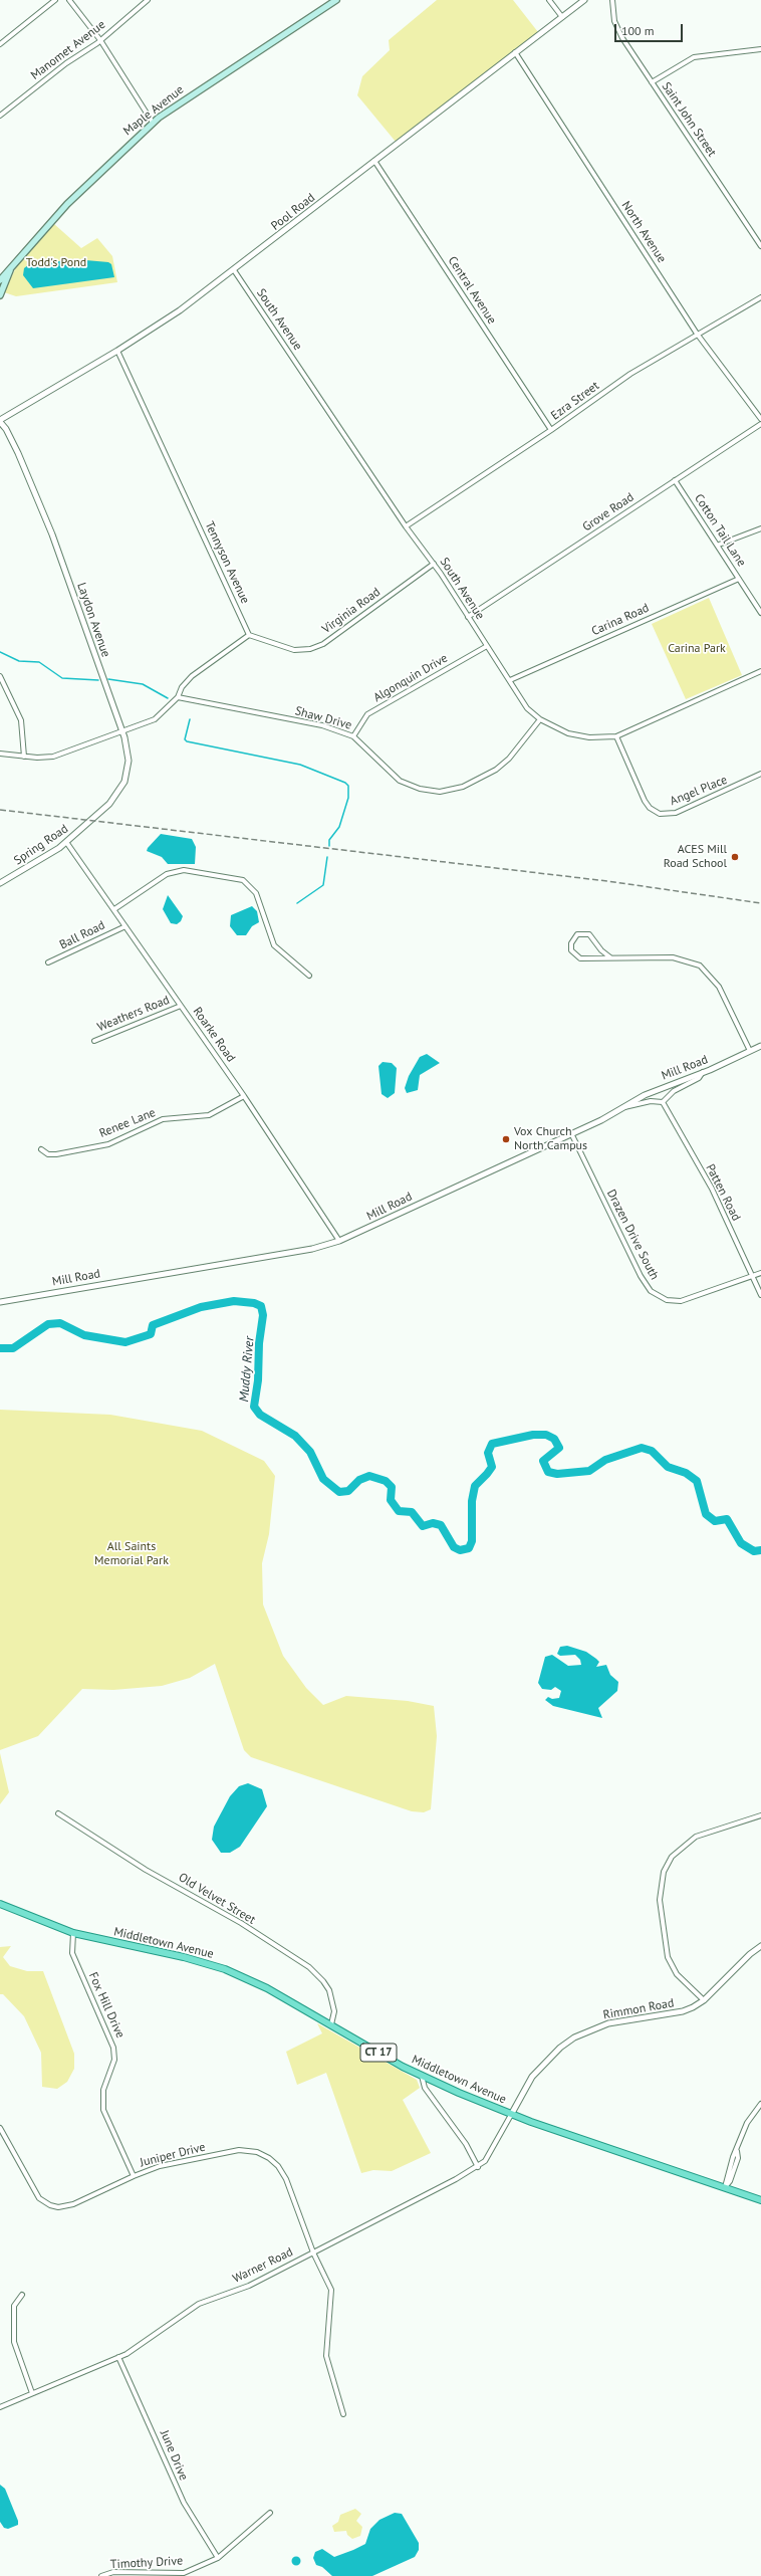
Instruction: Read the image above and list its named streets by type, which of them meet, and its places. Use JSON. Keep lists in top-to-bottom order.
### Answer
{
  "streets": {
    "main road": ["Maple Avenue", "Middletown Avenue", "CT 17"],
    "street": [
      "Manomet Avenue",
      "Saint John Street",
      "Pool Road",
      "North Avenue",
      "Central Avenue",
      "South Avenue",
      "Ezra Street",
      "Grove Road",
      "Cotton Tail Lane",
      "Tennyson Avenue",
      "Virginia Road",
      "Laydon Avenue",
      "Carina Road",
      "Algonquin Drive",
      "Shaw Drive",
      "Angel Place",
      "Spring Road",
      "Ball Road",
      "Weathers Road",
      "Roarke Road",
      "Mill Road",
      "Renee Lane",
      "Patten Road",
      "Drazen Drive South",
      "Old Velvet Street",
      "Fox Hill Drive",
      "Rimmon Road",
      "Juniper Drive",
      "Warner Road",
      "June Drive",
      "Timothy Drive"
    ]
  },
  "crossings": [
    ["Pool Road", "North Avenue"],
    ["Pool Road", "Central Avenue"],
    ["Pool Road", "South Avenue"],
    ["Pool Road", "Tennyson Avenue"],
    ["Pool Road", "Laydon Avenue"],
    ["North Avenue", "Ezra Street"],
    ["Central Avenue", "Ezra Street"],
    ["South Avenue", "Ezra Street"],
    ["South Avenue", "Grove Road"],
    ["South Avenue", "Virginia Road"],
    ["South Avenue", "Carina Road"],
    ["South Avenue", "Algonquin Drive"],
    ["South Avenue", "Shaw Drive"],
    ["South Avenue", "Angel Place"],
    ["Grove Road", "Cotton Tail Lane"],
    ["Cotton Tail Lane", "Carina Road"],
    ["Tennyson Avenue", "Virginia Road"],
    ["Laydon Avenue", "Spring Road"],
    ["Algonquin Drive", "Shaw Drive"],
    ["Spring Road", "Roarke Road"],
    ["Ball Road", "Roarke Road"],
    ["Weathers Road", "Roarke Road"],
    ["Roarke Road", "Mill Road"],
    ["Roarke Road", "Renee Lane"],
    ["Mill Road", "Drazen Drive South"],
    ["Patten Road", "Drazen Drive South"],
    ["Old Velvet Street", "Middletown Avenue"],
    ["Middletown Avenue", "Fox Hill Drive"],
    ["Middletown Avenue", "Rimmon Road"],
    ["Middletown Avenue", "Warner Road"],
    ["Fox Hill Drive", "Juniper Drive"],
    ["Rimmon Road", "Warner Road"],
    ["Juniper Drive", "Warner Road"],
    ["Warner Road", "June Drive"],
    ["June Drive", "Timothy Drive"]
  ],
  "water": ["Muddy River"],
  "parks": ["Todd's Pond", "Carina Park", "All Saints Memorial Park"],
  "places": ["ACES Mill Road School", "Vox Church North Campus"],
  "scale_bar": "100 m"
}
